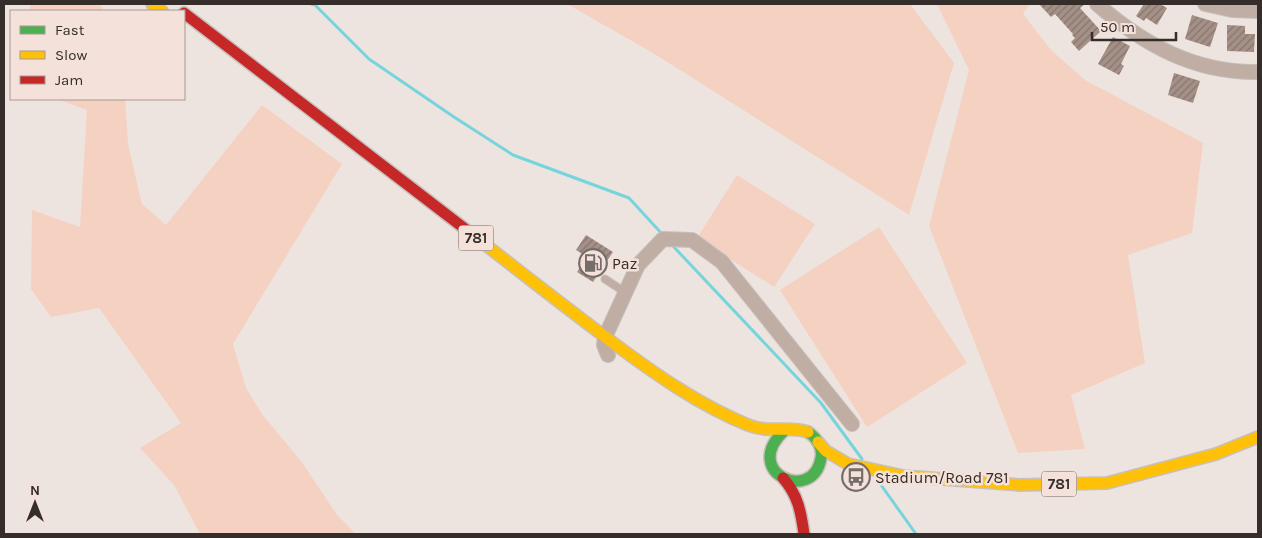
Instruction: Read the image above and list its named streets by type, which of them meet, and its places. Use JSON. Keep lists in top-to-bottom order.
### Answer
{
  "streets": {
    "main road": ["781"]
  },
  "places": {
    "fuel station": ["Paz"],
    "bus stop": ["Stadium/Road 781"]
  },
  "legend": ["Fast", "Slow", "Jam"],
  "scale_bar": "50 m",
  "north": "top"
}
